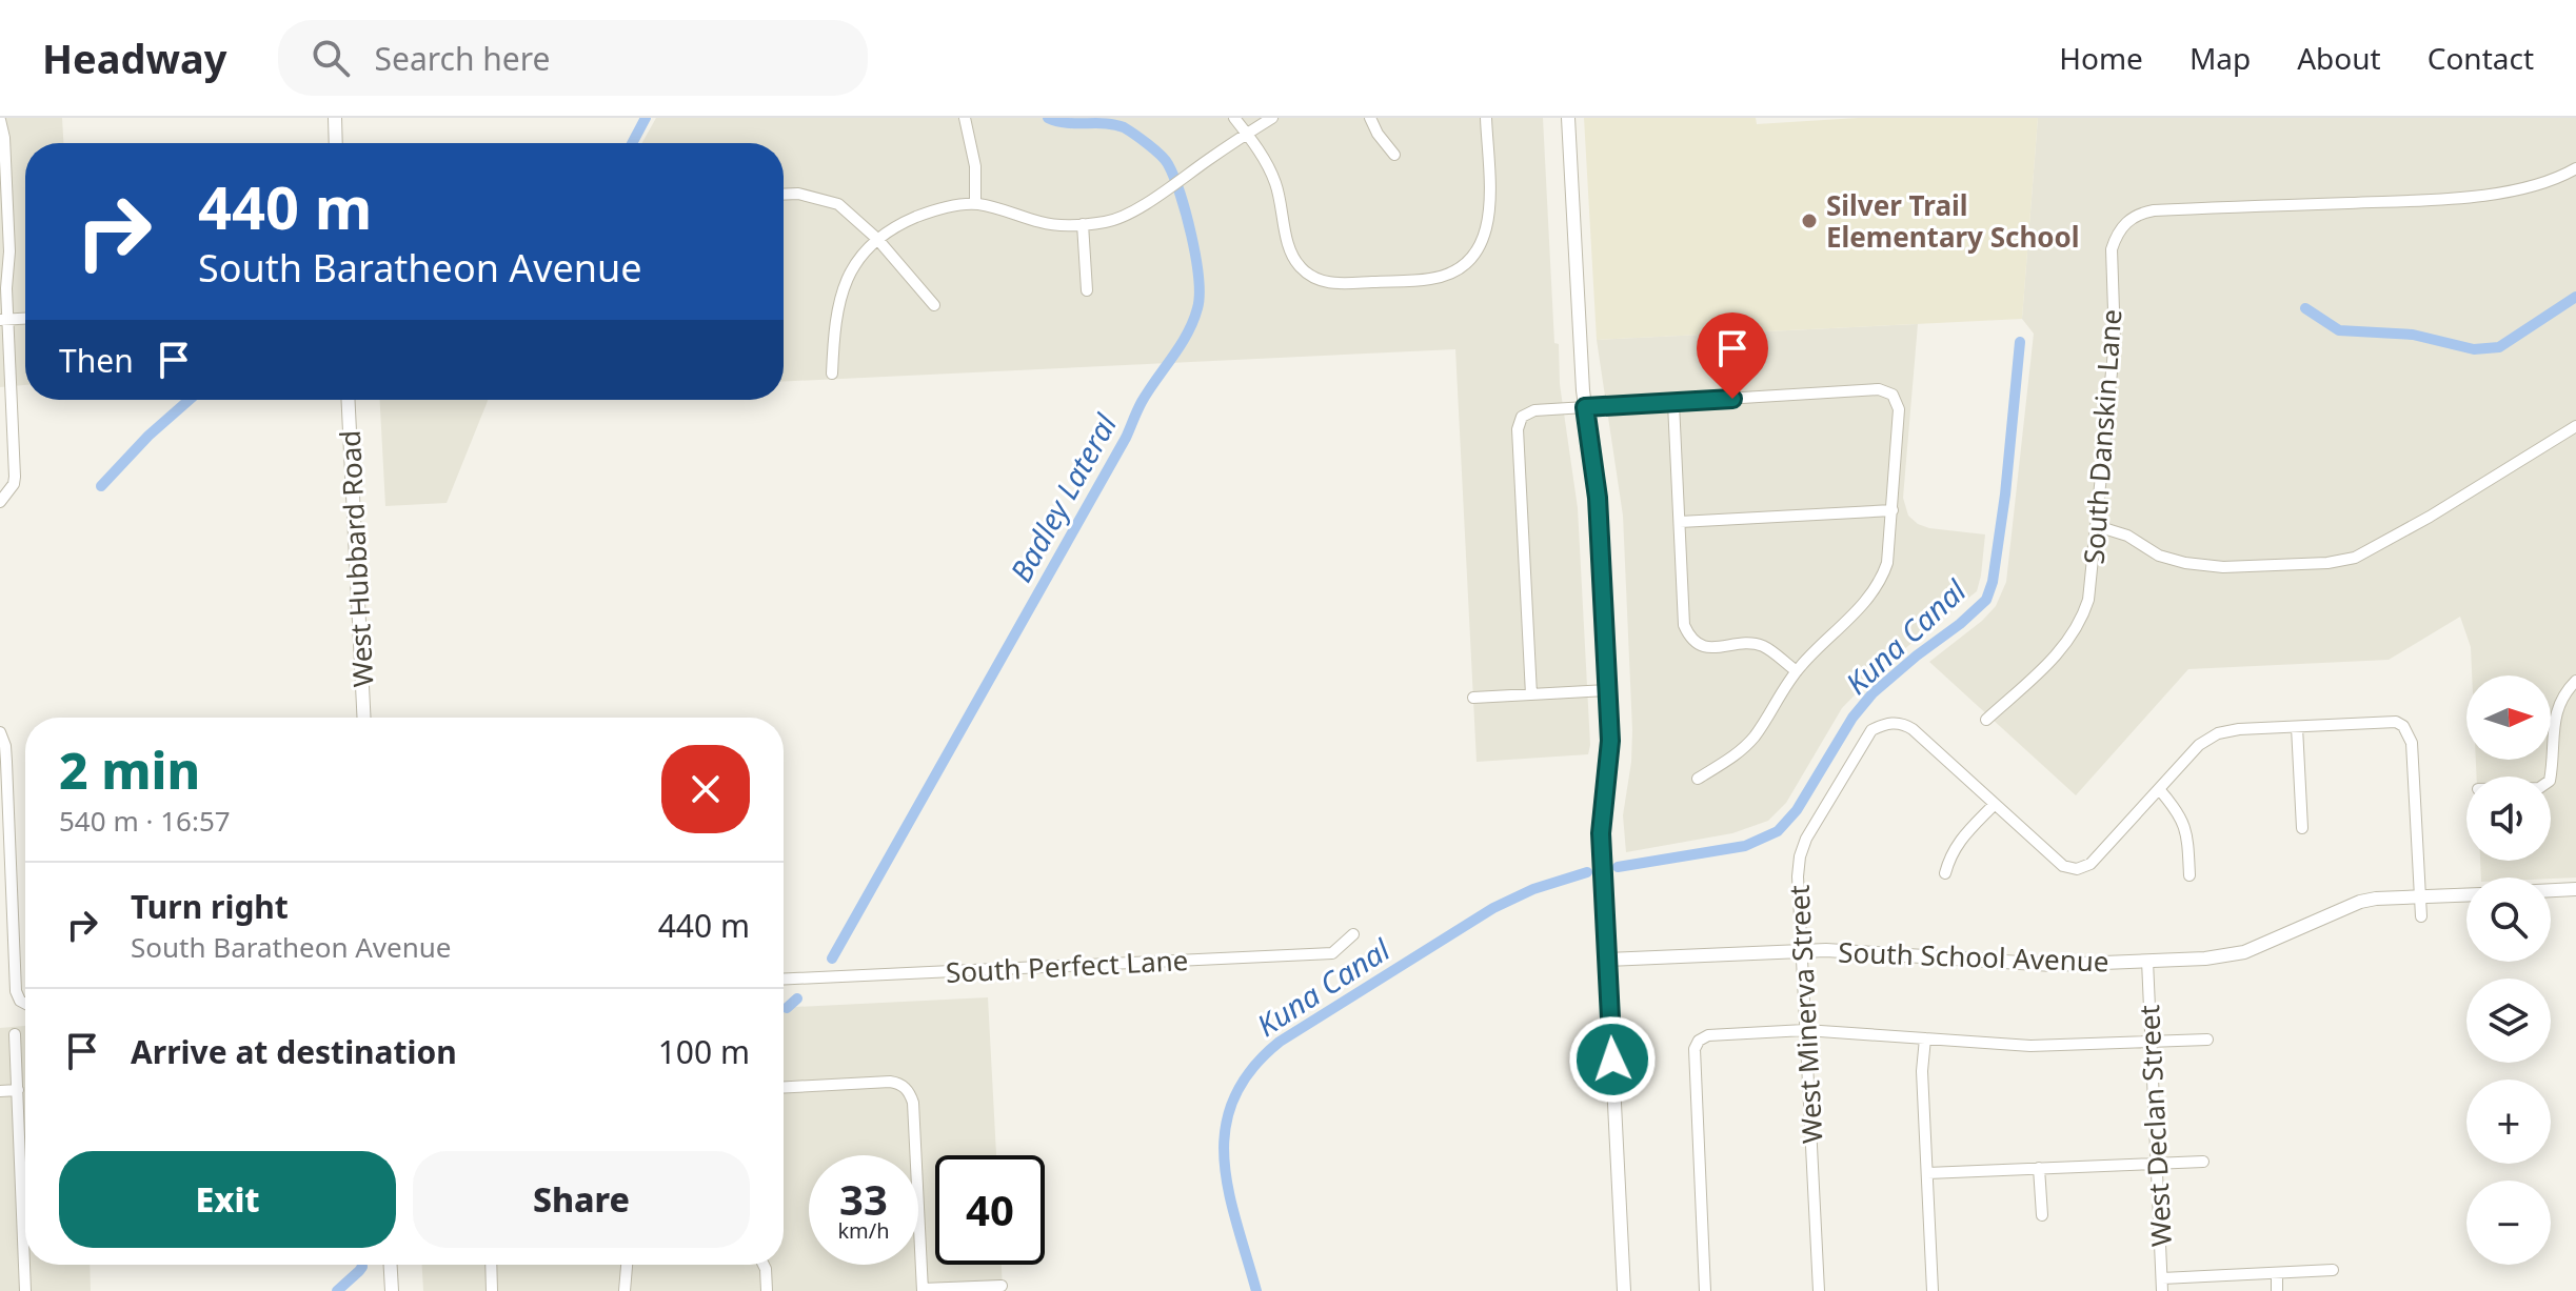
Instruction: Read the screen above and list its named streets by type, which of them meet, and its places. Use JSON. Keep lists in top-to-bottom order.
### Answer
{
  "streets": {
    "street": [
      "South Danskin Lane",
      "West Hubbard Road",
      "South School Avenue",
      "South Perfect Lane",
      "West Minerva Street",
      "West Declan Street"
    ]
  },
  "crossings": [
    ["South School Avenue", "West Minerva Street"],
    ["South School Avenue", "West Declan Street"]
  ],
  "water": ["Badley Lateral", "Kuna Canal"],
  "places": ["Silver Trail Elementary School"],
  "north": "right",
  "page": {
    "header": "Headway",
    "search": "Search here",
    "nav": [
      "Home",
      "Map",
      "About",
      "Contact"
    ],
    "turn": ["440 m", "South Baratheon Avenue"],
    "then": "Then",
    "map_buttons": ["+", "−"],
    "heading": ["2 min", "540 m · 16:57"],
    "list": [
      {
        "name": "Turn right",
        "note": "South Baratheon Avenue",
        "value": "440 m"
      },
      {
        "name": "Arrive at destination",
        "value": "100 m"
      }
    ],
    "buttons": ["Exit", "Share"],
    "speed": "33 km/h",
    "limit": "40"
  }
}
